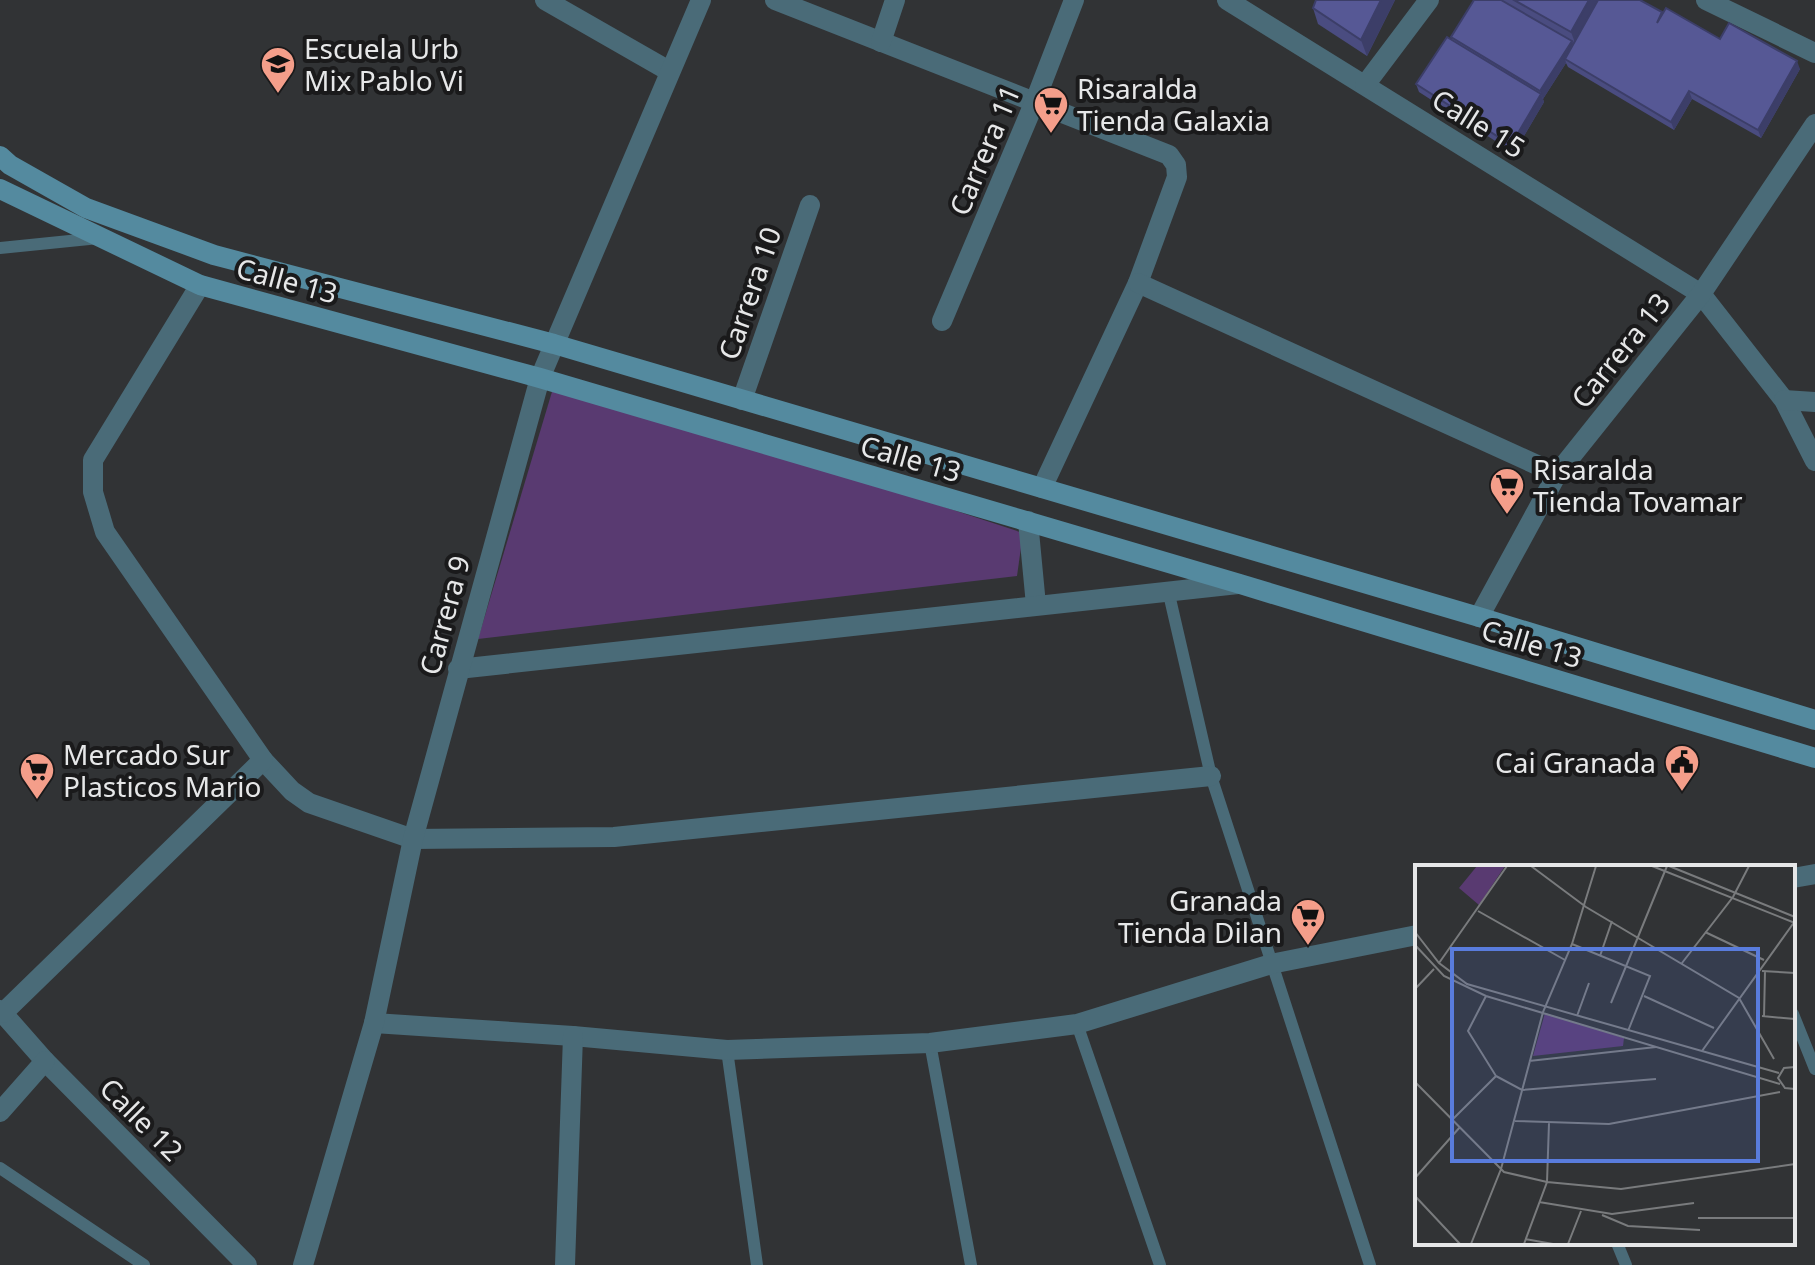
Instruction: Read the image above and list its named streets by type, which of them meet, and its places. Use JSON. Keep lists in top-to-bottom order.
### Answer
{
  "streets": {
    "main road": ["Calle 13"],
    "street": [
      "Calle 15",
      "Carrera 11",
      "Carrera 10",
      "Carrera 13",
      "Carrera 9",
      "Calle 12"
    ]
  },
  "crossings": [
    ["Calle 15", "Carrera 13"],
    ["Calle 13", "Carrera 10"],
    ["Calle 13", "Carrera 13"],
    ["Calle 13", "Carrera 9"]
  ],
  "places": {
    "school or university": ["Escuela Urb Mix Pablo Vi"],
    "supermarket": [
      "Risaralda Tienda Galaxia",
      "Risaralda Tienda Tovamar",
      "Mercado Sur Plasticos Mario",
      "Granada Tienda Dilan"
    ],
    "public building": ["Cai Granada"]
  }
}
